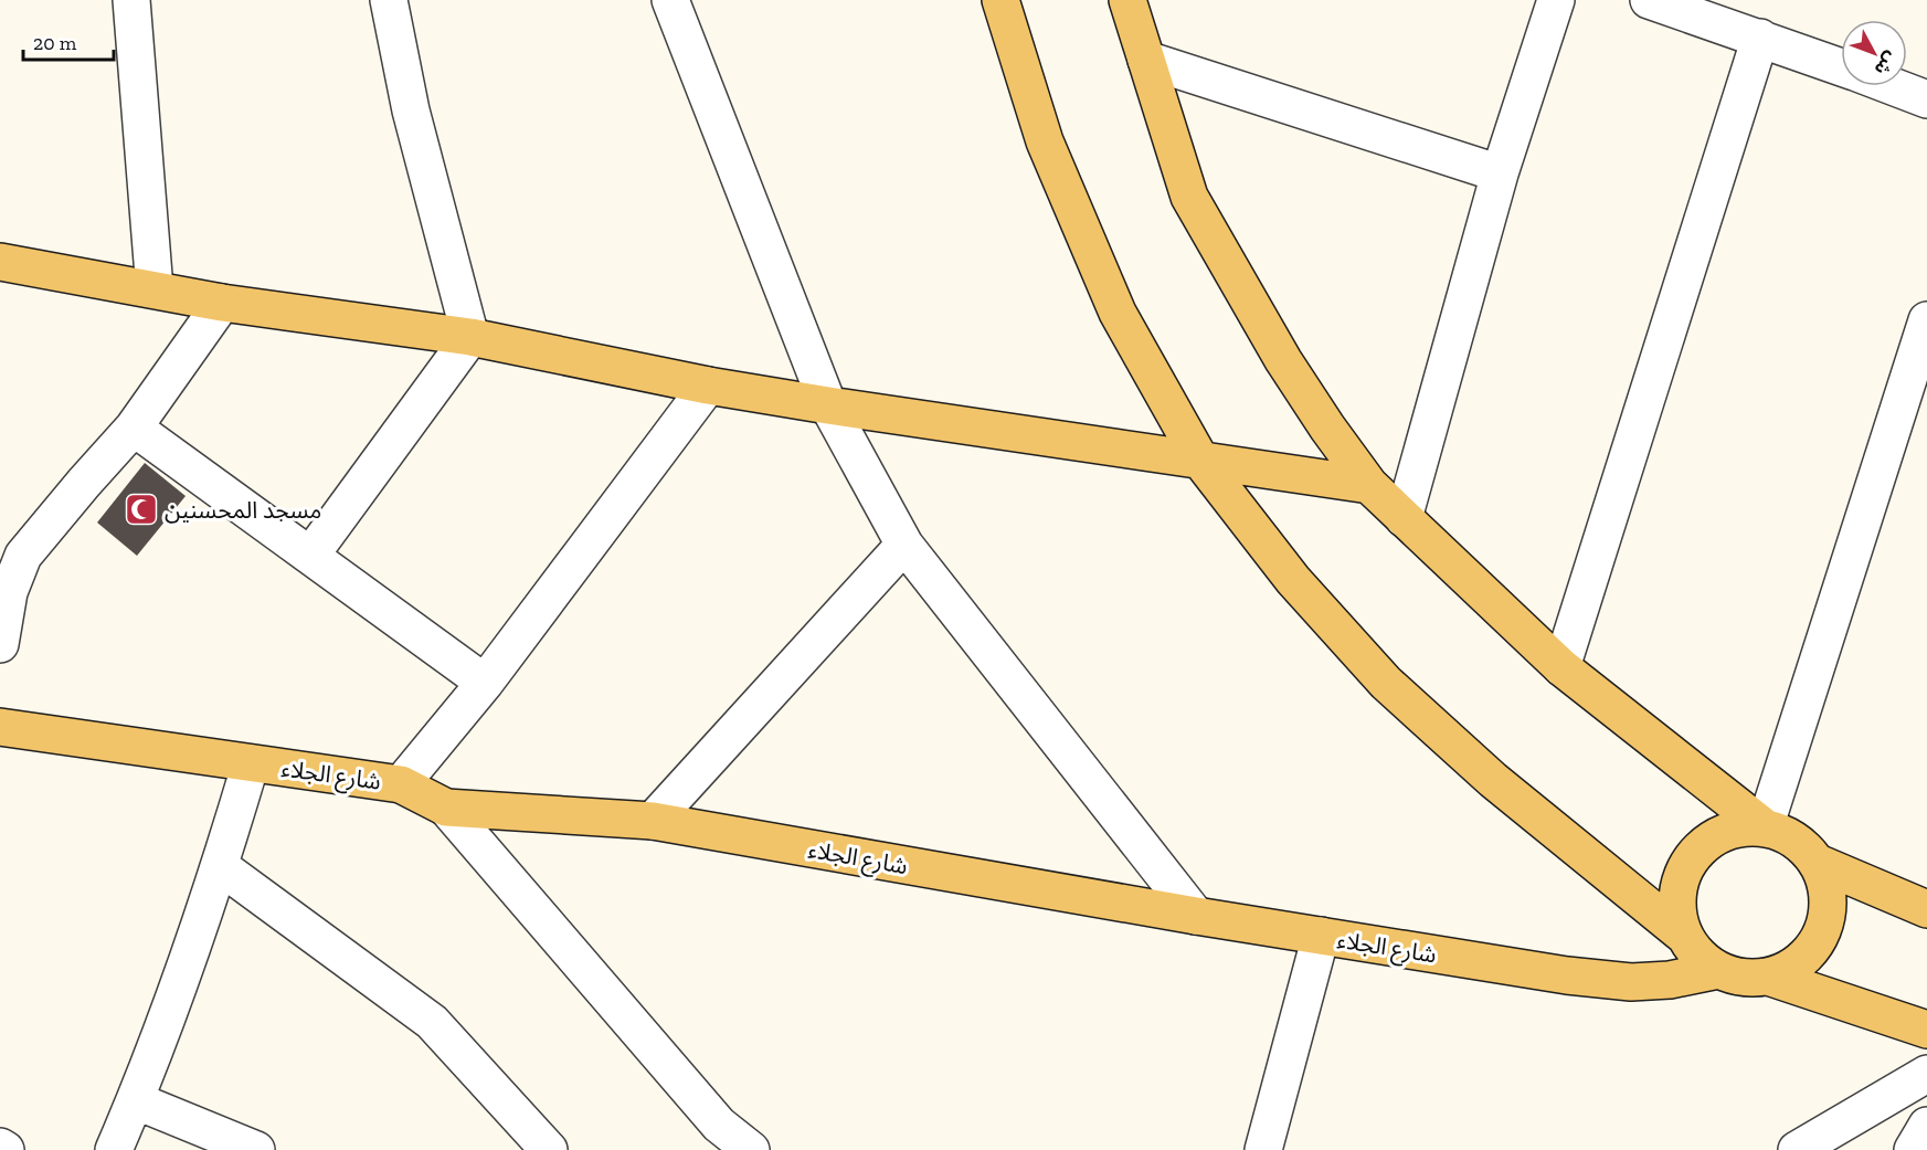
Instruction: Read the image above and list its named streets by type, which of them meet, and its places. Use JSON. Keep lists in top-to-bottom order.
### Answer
{
  "streets": {
    "main road": ["شارع الجلاء"]
  },
  "places": {
    "mosque": ["مسجد المحسنين"]
  },
  "scale_bar": "20 m",
  "north": "bottom right"
}
